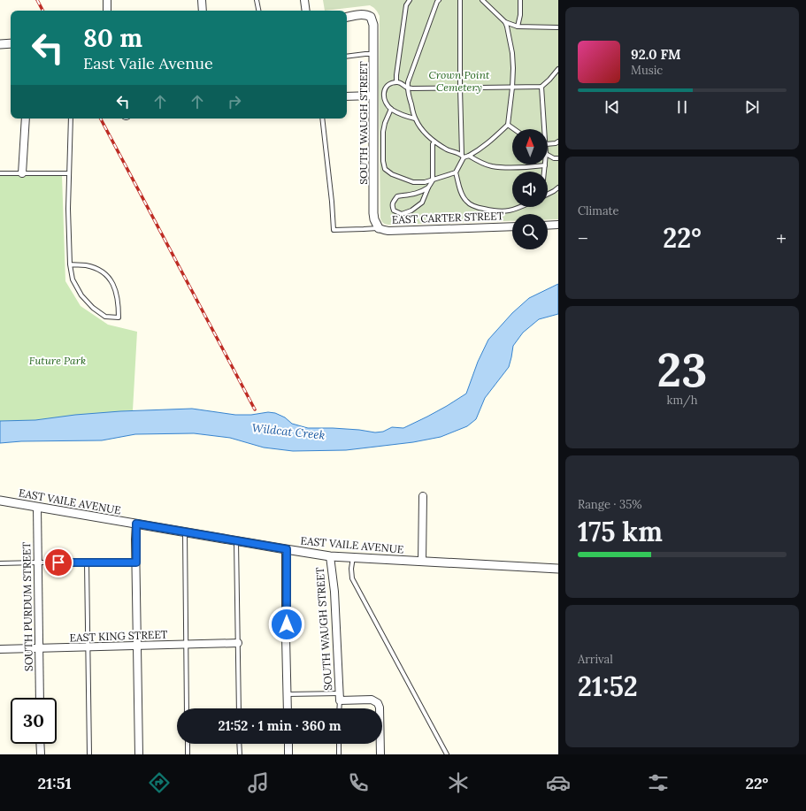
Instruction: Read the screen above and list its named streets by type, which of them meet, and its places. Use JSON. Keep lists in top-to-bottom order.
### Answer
{
  "streets": {
    "street": [
      "SOUTH WAUGH STREET",
      "EAST CARTER STREET",
      "EAST VAILE AVENUE",
      "SOUTH PURDUM STREET",
      "EAST KING STREET"
    ]
  },
  "crossings": [
    ["SOUTH WAUGH STREET", "EAST CARTER STREET"],
    ["SOUTH WAUGH STREET", "EAST VAILE AVENUE"],
    ["EAST VAILE AVENUE", "SOUTH PURDUM STREET"],
    ["SOUTH PURDUM STREET", "EAST KING STREET"]
  ],
  "water": ["Wildcat Creek"],
  "parks": ["Crown Point Cemetery", "Future Park"],
  "north": "top",
  "page": {
    "turn": ["80 m", "East Vaile Avenue"],
    "song": ["92.0 FM", "Music"],
    "tile": [
      "Climate",
      ["23", "km/h"],
      ["Range · 35%", "175 km"],
      ["Arrival", "21:52"]
    ],
    "heat": ["−", "22°", "+"],
    "limit": "30",
    "trip": "21:52 · 1 min · 360 m",
    "tabs": ["21:51", "22°"]
  }
}
